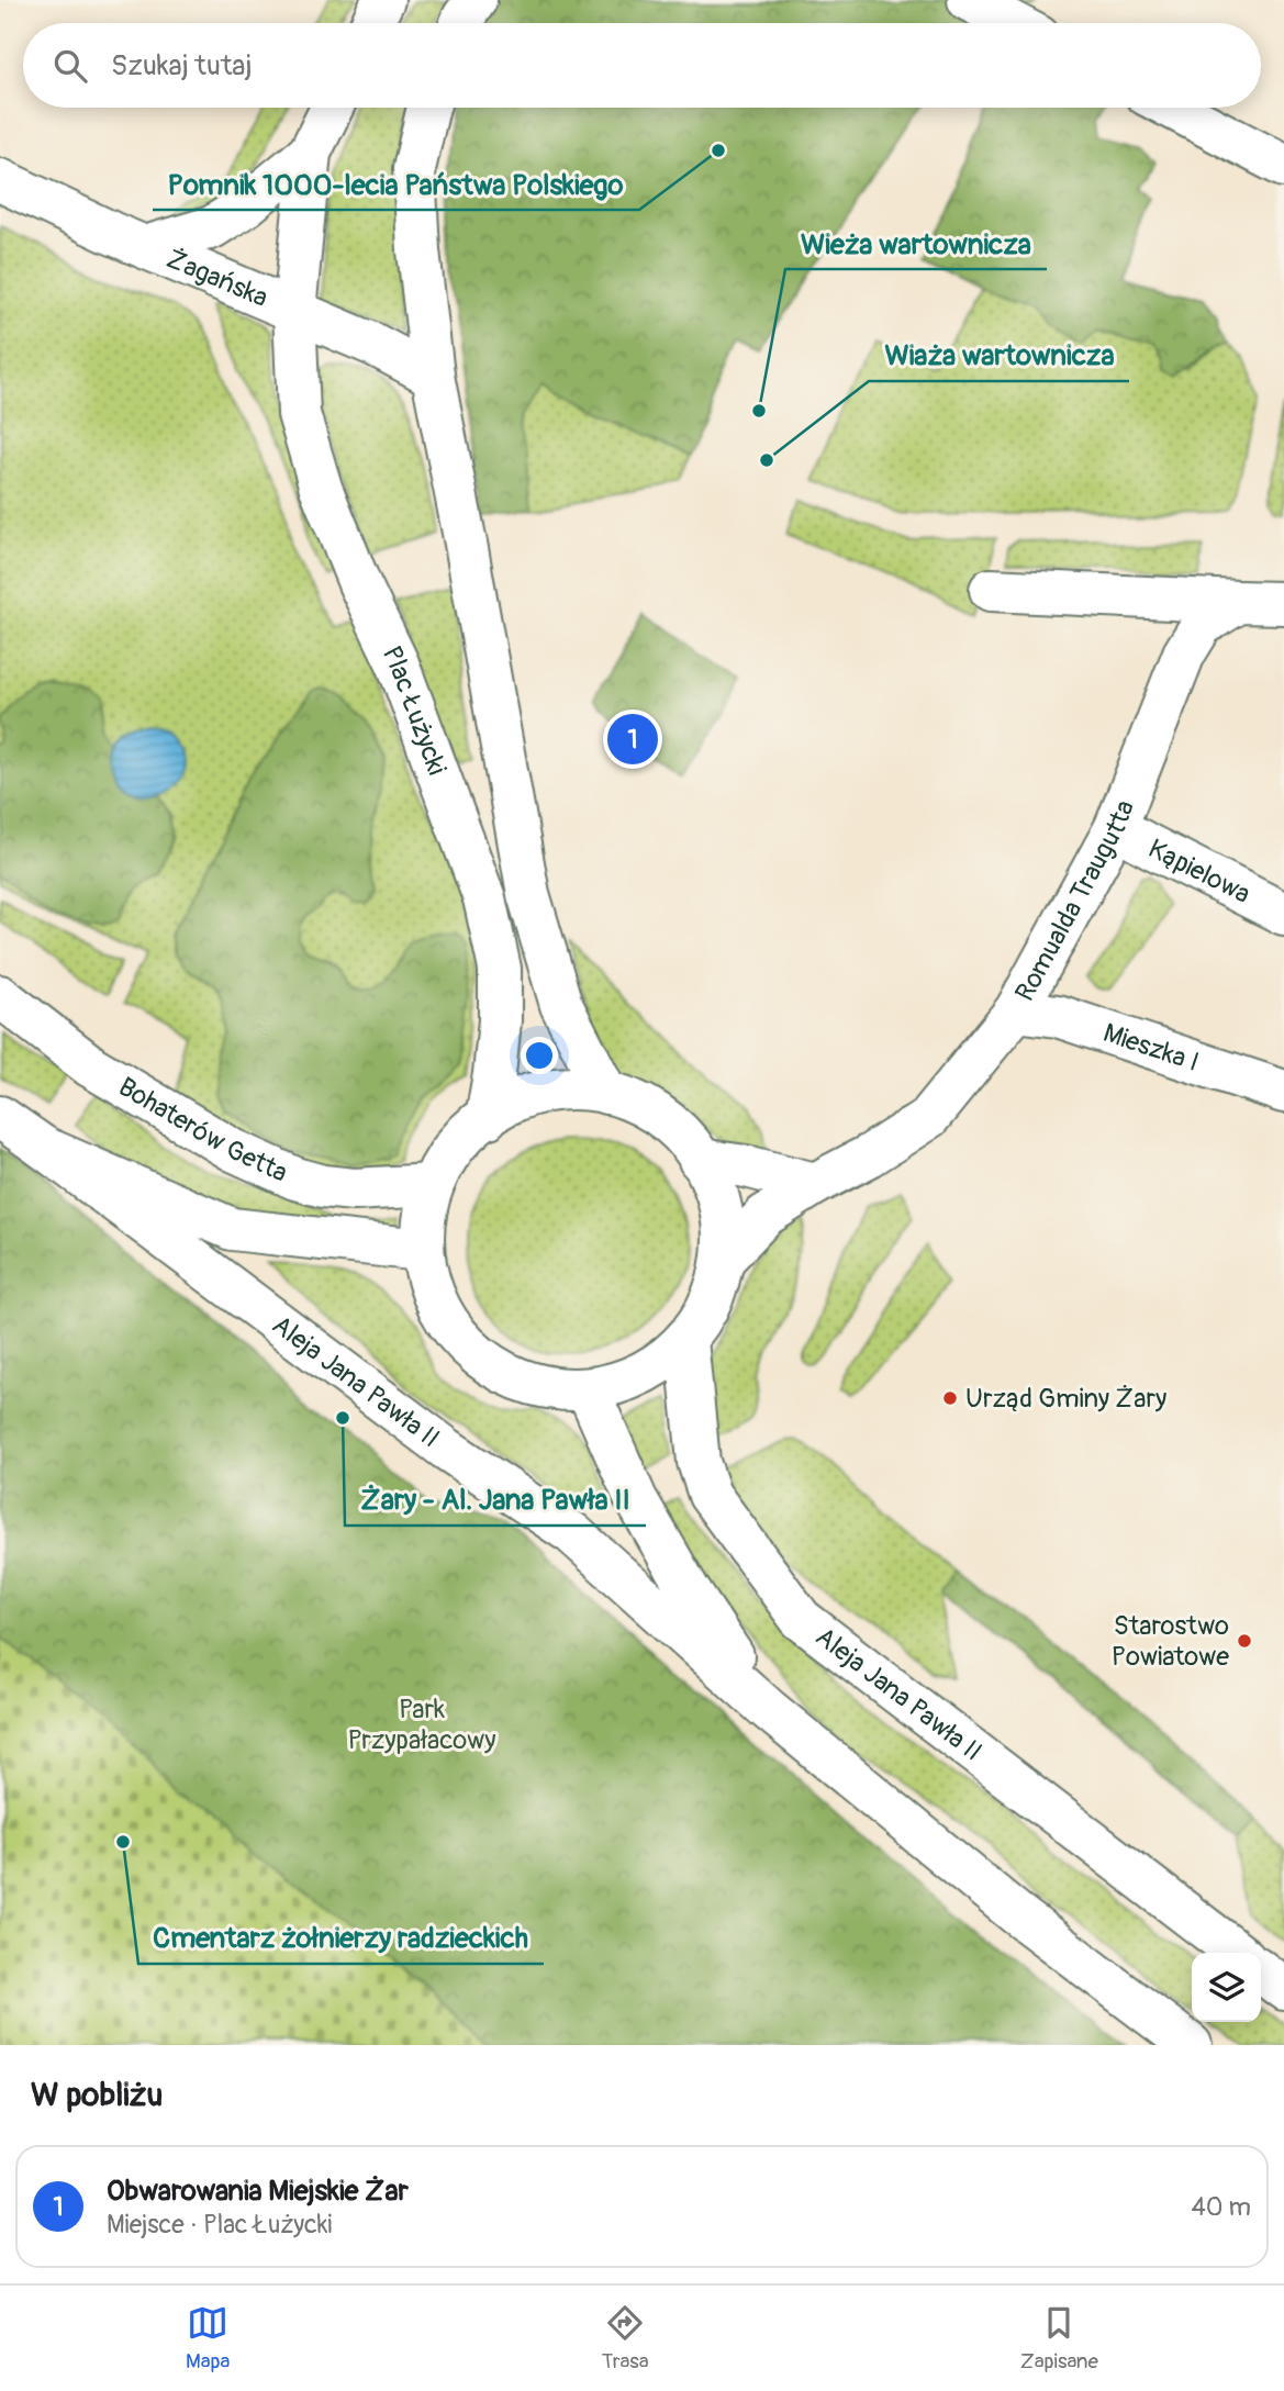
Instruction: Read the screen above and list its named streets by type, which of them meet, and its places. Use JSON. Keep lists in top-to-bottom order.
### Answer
{
  "streets": {
    "street": [
      "Żagańska",
      "Plac Łużycki",
      "Kąpielowa",
      "Romualda Traugutta",
      "Mieszka I",
      "Bohaterów Getta",
      "Aleja Jana Pawła II"
    ]
  },
  "crossings": [
    ["Żagańska", "Plac Łużycki"],
    ["Kąpielowa", "Romualda Traugutta"],
    ["Romualda Traugutta", "Mieszka I"]
  ],
  "parks": ["Park Przypałacowy"],
  "places": [
    "Pomnik 1000-lecia Państwa Polskiego",
    "Wieża wartownicza",
    "Wiaża wartownicza",
    "Urząd Gminy Żary",
    "Żary - Al. Jana Pawła II",
    "Starostwo Powiatowe",
    "Cmentarz żołnierzy radzieckich"
  ],
  "page": {
    "search": "Szukaj tutaj",
    "pins": "1",
    "heading": "W pobliżu",
    "list": [
      {
        "mark": "1",
        "name": "Obwarowania Miejskie Żar",
        "note": "Miejsce · Plac Łużycki",
        "value": "40 m"
      }
    ],
    "nav": ["Mapa", "Trasa", "Zapisane"]
  }
}
